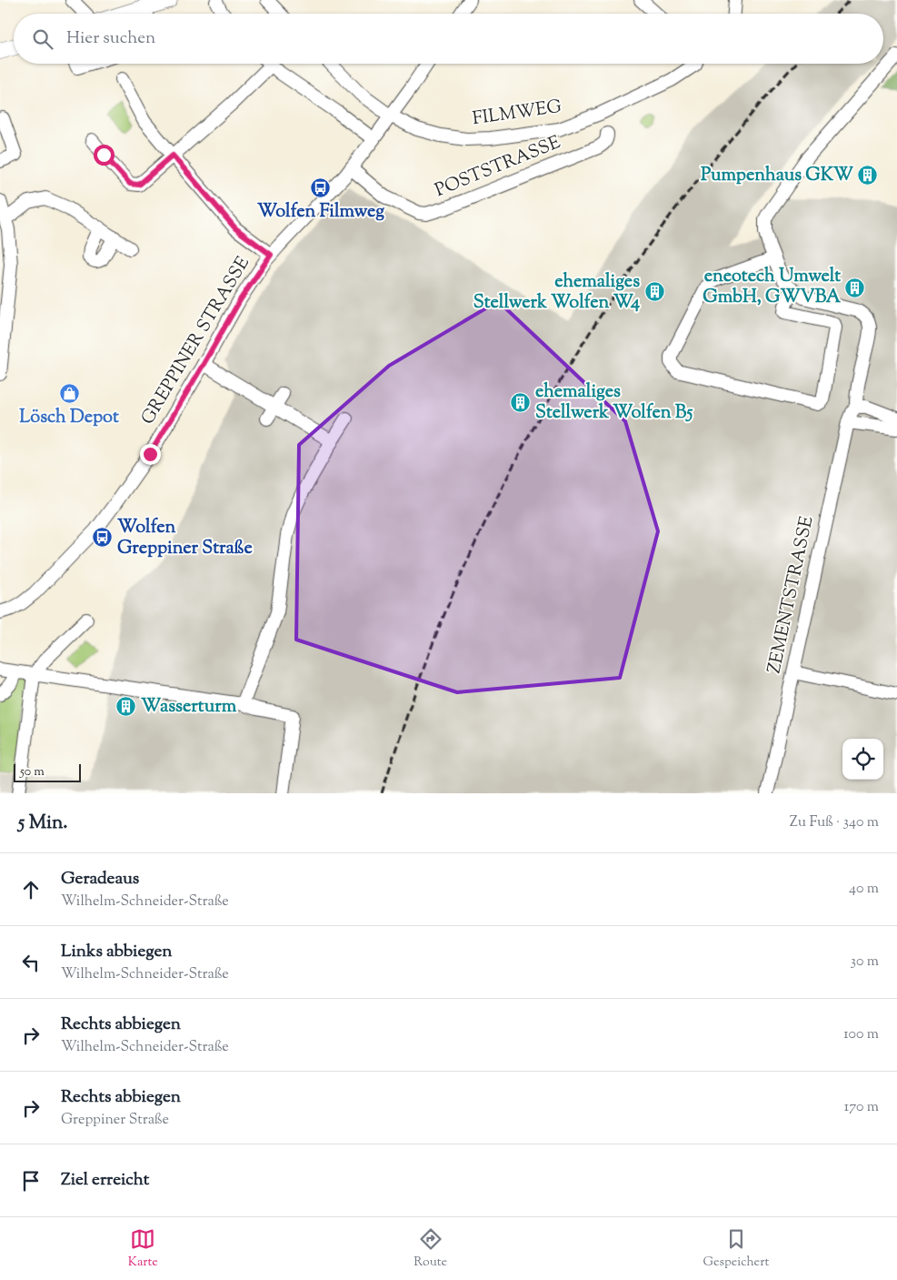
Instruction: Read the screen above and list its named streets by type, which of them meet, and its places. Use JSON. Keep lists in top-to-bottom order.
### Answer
{
  "streets": {
    "street": [
      "FILMWEG",
      "POSTSTRASSE",
      "GREPPINER STRASSE",
      "ZEMENTSTRASSE"
    ]
  },
  "crossings": [
    ["FILMWEG", "GREPPINER STRASSE"],
    ["POSTSTRASSE", "GREPPINER STRASSE"]
  ],
  "places": {
    "building": [
      "Pumpenhaus GKW",
      "eneotech Umwelt GmbH, GWVBA",
      "ehemaliges Stellwerk Wolfen W4",
      "ehemaliges Stellwerk Wolfen B5",
      "Wasserturm"
    ],
    "bus stop": ["Wolfen Filmweg", "Wolfen Greppiner Straße"],
    "shop": ["Lösch Depot"]
  },
  "scale_bar": "50 m",
  "page": {
    "search": "Hier suchen",
    "scale": "50 m",
    "heading": ["5 Min.", "Zu Fuß · 340 m"],
    "list": [
      ["Geradeaus", "Wilhelm-Schneider-Straße", "40 m"],
      ["Links abbiegen", "Wilhelm-Schneider-Straße", "30 m"],
      ["Rechts abbiegen", "Wilhelm-Schneider-Straße", "100 m"],
      ["Rechts abbiegen", "Greppiner Straße", "170 m"],
      "Ziel erreicht"
    ],
    "nav": ["Karte", "Route", "Gespeichert"]
  }
}
